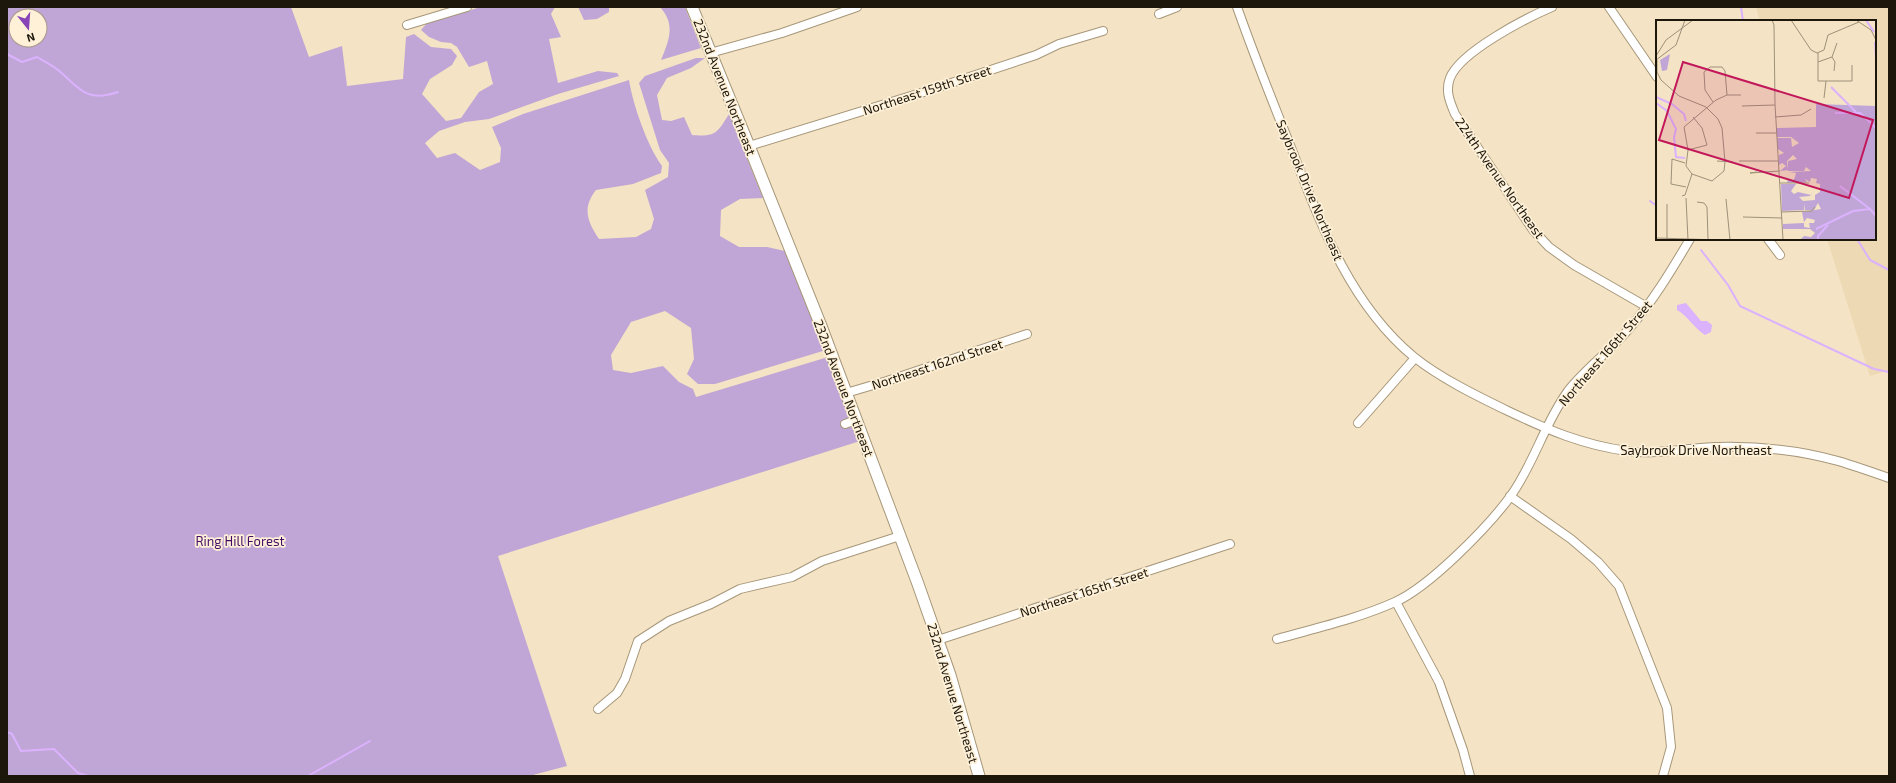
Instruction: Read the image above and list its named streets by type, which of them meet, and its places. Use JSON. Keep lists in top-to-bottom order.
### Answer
{
  "streets": {
    "street": [
      "232nd Avenue Northeast",
      "Northeast 159th Street",
      "224th Avenue Northeast",
      "Saybrook Drive Northeast",
      "Northeast 166th Street",
      "Northeast 162nd Street",
      "Northeast 165th Street"
    ]
  },
  "crossings": [
    ["232nd Avenue Northeast", "Northeast 159th Street"],
    ["232nd Avenue Northeast", "Northeast 162nd Street"],
    ["232nd Avenue Northeast", "Northeast 165th Street"],
    ["224th Avenue Northeast", "Northeast 166th Street"],
    ["Saybrook Drive Northeast", "Northeast 166th Street"]
  ],
  "parks": ["Ring Hill Forest"],
  "north": "bottom"
}
